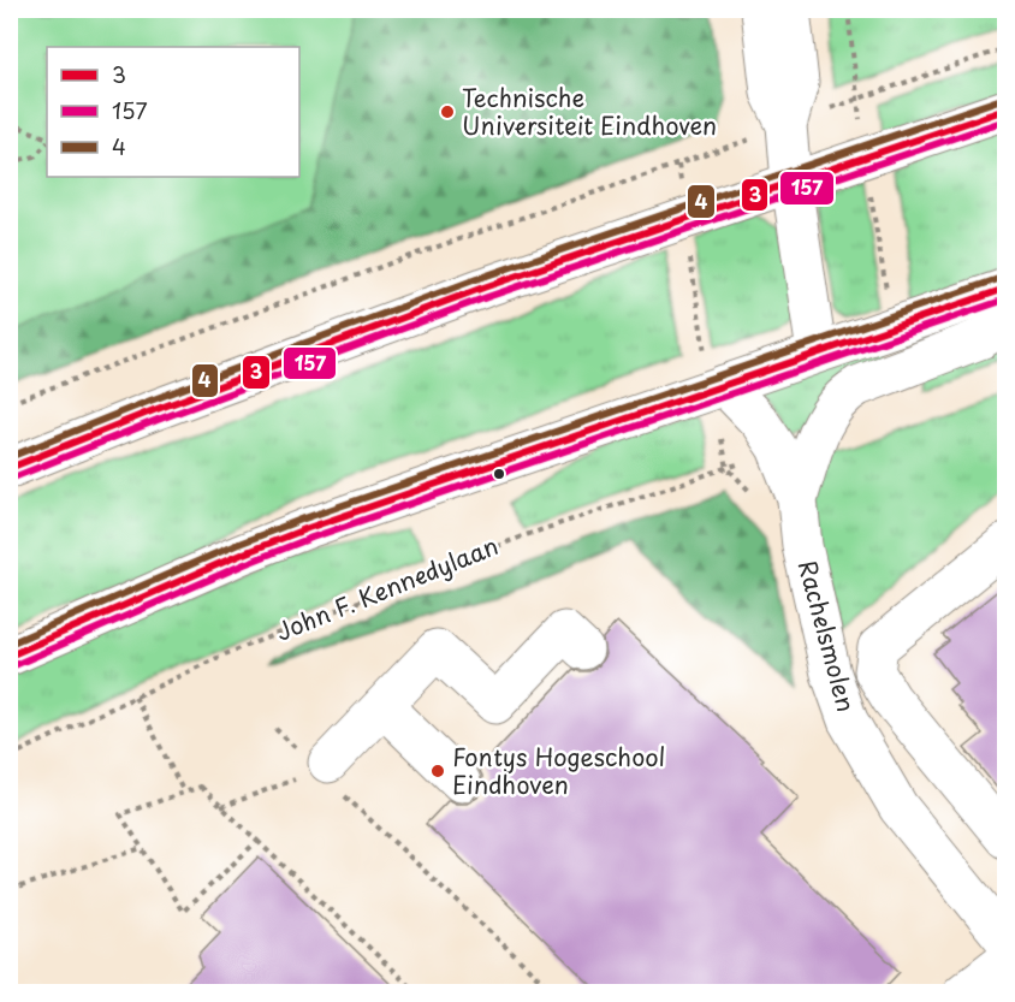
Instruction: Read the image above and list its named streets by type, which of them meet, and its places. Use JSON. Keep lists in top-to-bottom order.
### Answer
{
  "streets": {
    "main road": ["Rachelsmolen"],
    "path": ["John F. Kennedylaan"]
  },
  "crossings": [
    ["John F. Kennedylaan", "Rachelsmolen"]
  ],
  "places": ["Technische Universiteit Eindhoven", "Fontys Hogeschool Eindhoven"],
  "lines": ["transit line 4", "transit line 3", "transit line 157"],
  "legend": ["3", "157", "4"]
}
